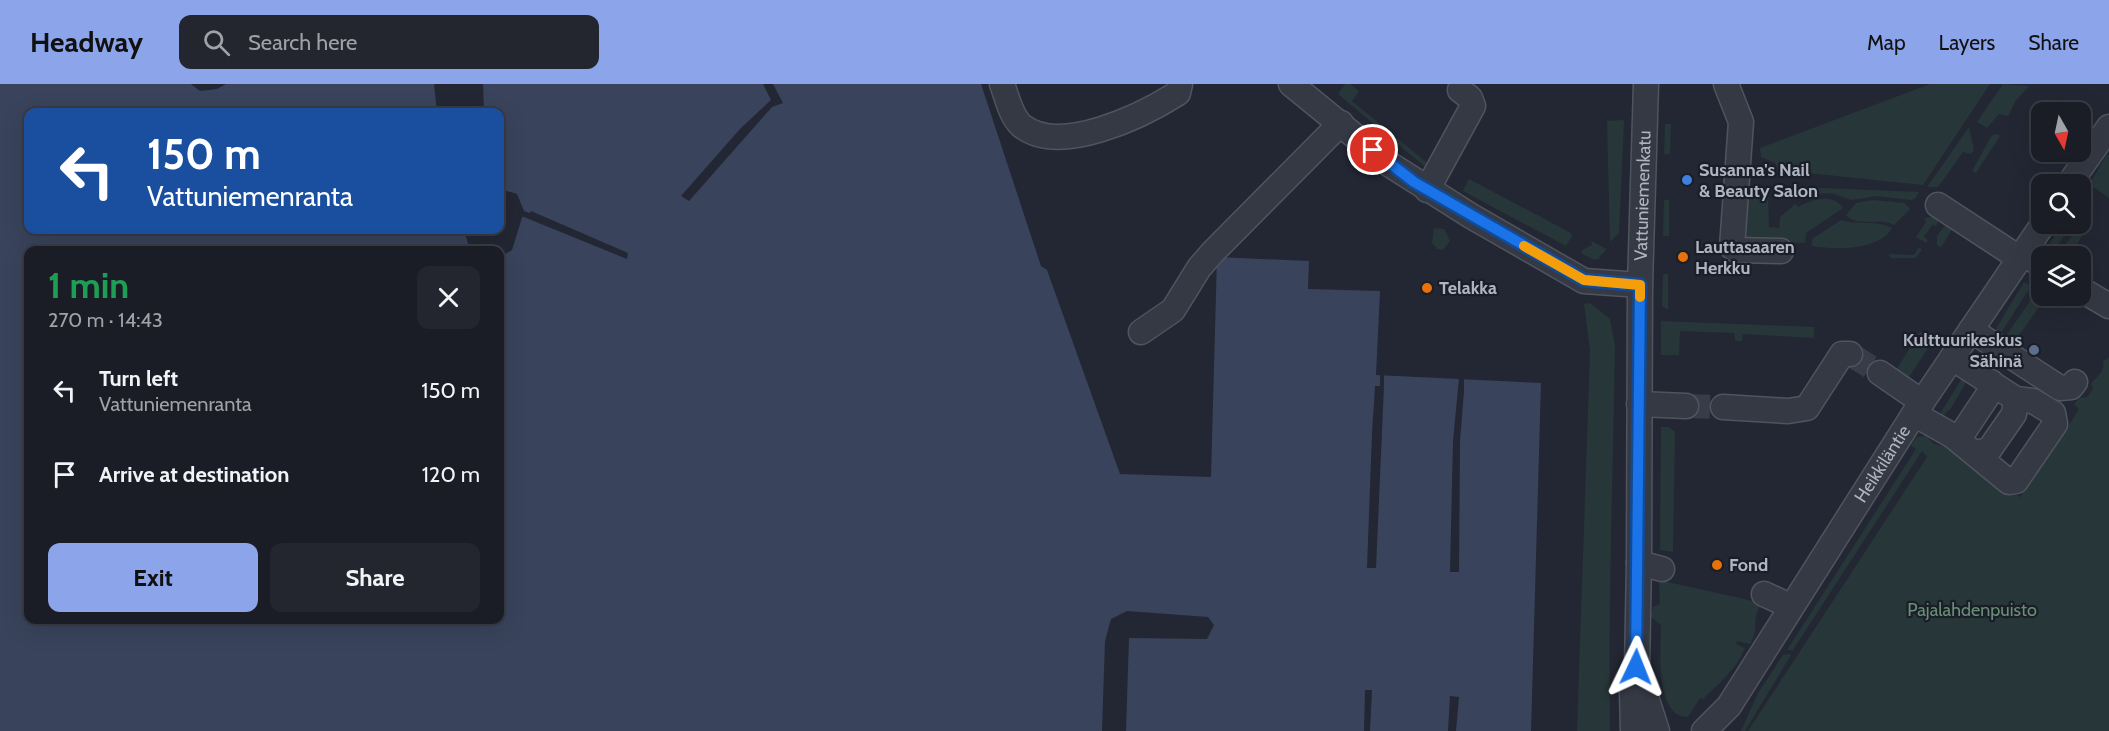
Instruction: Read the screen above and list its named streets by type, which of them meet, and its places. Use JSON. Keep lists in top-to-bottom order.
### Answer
{
  "streets": {
    "street": ["Vattuniemenkatu", "Heikkiläntie"]
  },
  "parks": ["Pajalahdenpuisto"],
  "places": [
    "Susanna's Nail & Beauty Salon",
    "Lauttasaaren Herkku",
    "Telakka",
    "Kulttuurikeskus Sähinä",
    "Fond"
  ],
  "north": "bottom",
  "page": {
    "header": "Headway",
    "search": "Search here",
    "nav": ["Map", "Layers", "Share"],
    "turn": ["150 m", "Vattuniemenranta"],
    "heading": ["1 min", "270 m · 14:43"],
    "list": [
      {
        "name": "Turn left",
        "note": "Vattuniemenranta",
        "value": "150 m"
      },
      {
        "name": "Arrive at destination",
        "value": "120 m"
      }
    ],
    "buttons": ["Exit", "Share"]
  }
}
